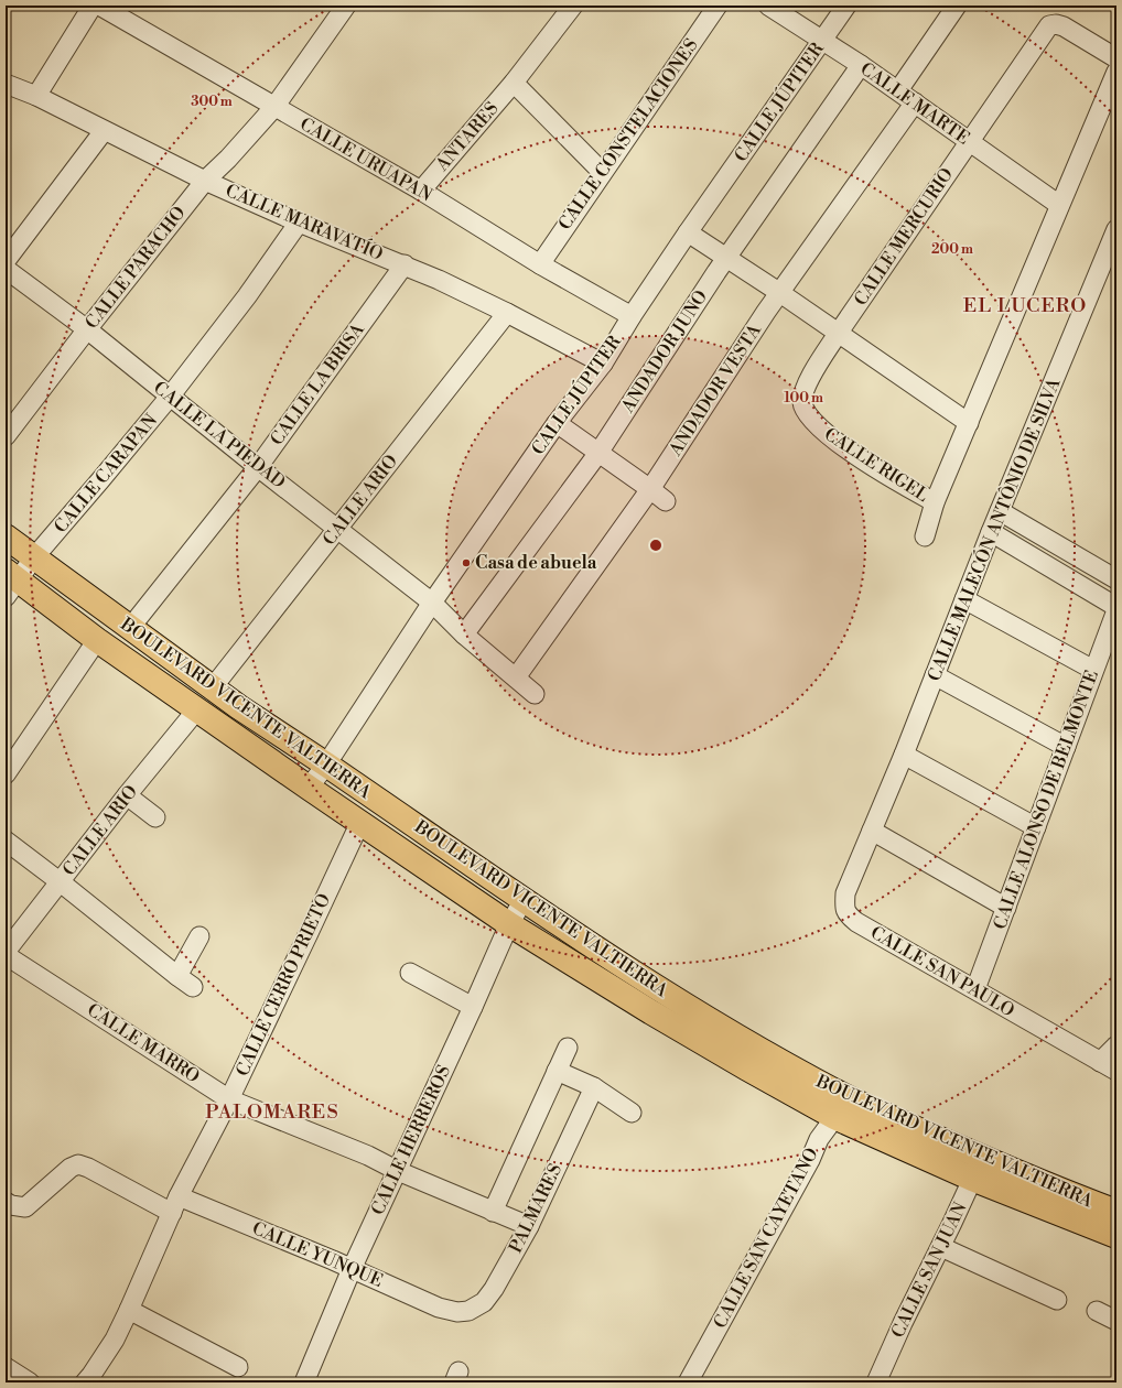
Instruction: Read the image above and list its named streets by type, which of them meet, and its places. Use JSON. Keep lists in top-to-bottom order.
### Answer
{
  "streets": {
    "main road": ["BOULEVARD VICENTE VALTIERRA"],
    "street": [
      "CALLE JÚPITER",
      "CALLE MARTE",
      "CALLE CONSTELACIONES",
      "ANTARES",
      "CALLE URUAPAN",
      "CALLE MARAVATÍO",
      "CALLE MERCURIO",
      "CALLE PARACHO",
      "ANDADOR JUNO",
      "CALLE LA BRISA",
      "ANDADOR VESTA",
      "CALLE LA PIEDAD",
      "CALLE RIGEL",
      "CALLE CARAPAN",
      "CALLE ARIO",
      "CALLE MALECÓN ANTÔNIO DE SILVA",
      "CALLE ALONSO DE BELMONTE",
      "CALLE SAN PAULO",
      "CALLE CERRO PRIETO",
      "CALLE MARRO",
      "CALLE HERREROS",
      "PALMARES",
      "CALLE SAN CAYETANO",
      "CALLE YUNQUE",
      "CALLE SAN JUAN"
    ]
  },
  "crossings": [
    ["CALLE JÚPITER", "CALLE MARTE"],
    ["CALLE JÚPITER", "CALLE URUAPAN"],
    ["CALLE JÚPITER", "CALLE MARAVATÍO"],
    ["CALLE JÚPITER", "CALLE LA PIEDAD"],
    ["CALLE JÚPITER", "BOULEVARD VICENTE VALTIERRA"],
    ["CALLE MARTE", "CALLE MERCURIO"],
    ["CALLE MARTE", "ANDADOR JUNO"],
    ["CALLE MARTE", "ANDADOR VESTA"],
    ["CALLE CONSTELACIONES", "CALLE URUAPAN"],
    ["ANTARES", "CALLE URUAPAN"],
    ["CALLE URUAPAN", "CALLE PARACHO"],
    ["CALLE MARAVATÍO", "CALLE PARACHO"],
    ["CALLE MARAVATÍO", "CALLE LA BRISA"],
    ["CALLE MARAVATÍO", "CALLE CARAPAN"],
    ["CALLE MARAVATÍO", "CALLE ARIO"],
    ["CALLE MERCURIO", "CALLE RIGEL"],
    ["CALLE PARACHO", "CALLE LA PIEDAD"],
    ["ANDADOR JUNO", "CALLE LA PIEDAD"],
    ["CALLE LA BRISA", "CALLE LA PIEDAD"],
    ["CALLE LA BRISA", "BOULEVARD VICENTE VALTIERRA"],
    ["ANDADOR VESTA", "CALLE LA PIEDAD"],
    ["CALLE LA PIEDAD", "CALLE CARAPAN"],
    ["CALLE LA PIEDAD", "CALLE ARIO"],
    ["CALLE CARAPAN", "BOULEVARD VICENTE VALTIERRA"],
    ["CALLE ARIO", "BOULEVARD VICENTE VALTIERRA"],
    ["CALLE ARIO", "CALLE MARRO"],
    ["CALLE MALECÓN ANTÔNIO DE SILVA", "CALLE SAN PAULO"],
    ["BOULEVARD VICENTE VALTIERRA", "CALLE CERRO PRIETO"],
    ["BOULEVARD VICENTE VALTIERRA", "CALLE HERREROS"],
    ["BOULEVARD VICENTE VALTIERRA", "CALLE SAN CAYETANO"],
    ["BOULEVARD VICENTE VALTIERRA", "CALLE SAN JUAN"],
    ["CALLE ALONSO DE BELMONTE", "CALLE SAN PAULO"],
    ["CALLE CERRO PRIETO", "CALLE MARRO"],
    ["CALLE CERRO PRIETO", "CALLE YUNQUE"],
    ["CALLE MARRO", "CALLE HERREROS"],
    ["CALLE MARRO", "PALMARES"],
    ["CALLE HERREROS", "CALLE YUNQUE"],
    ["PALMARES", "CALLE YUNQUE"]
  ],
  "districts": ["EL LUCERO", "PALOMARES"],
  "places": ["Casa de abuela"],
  "rings": ["300 m", "200 m", "100 m"]
}
